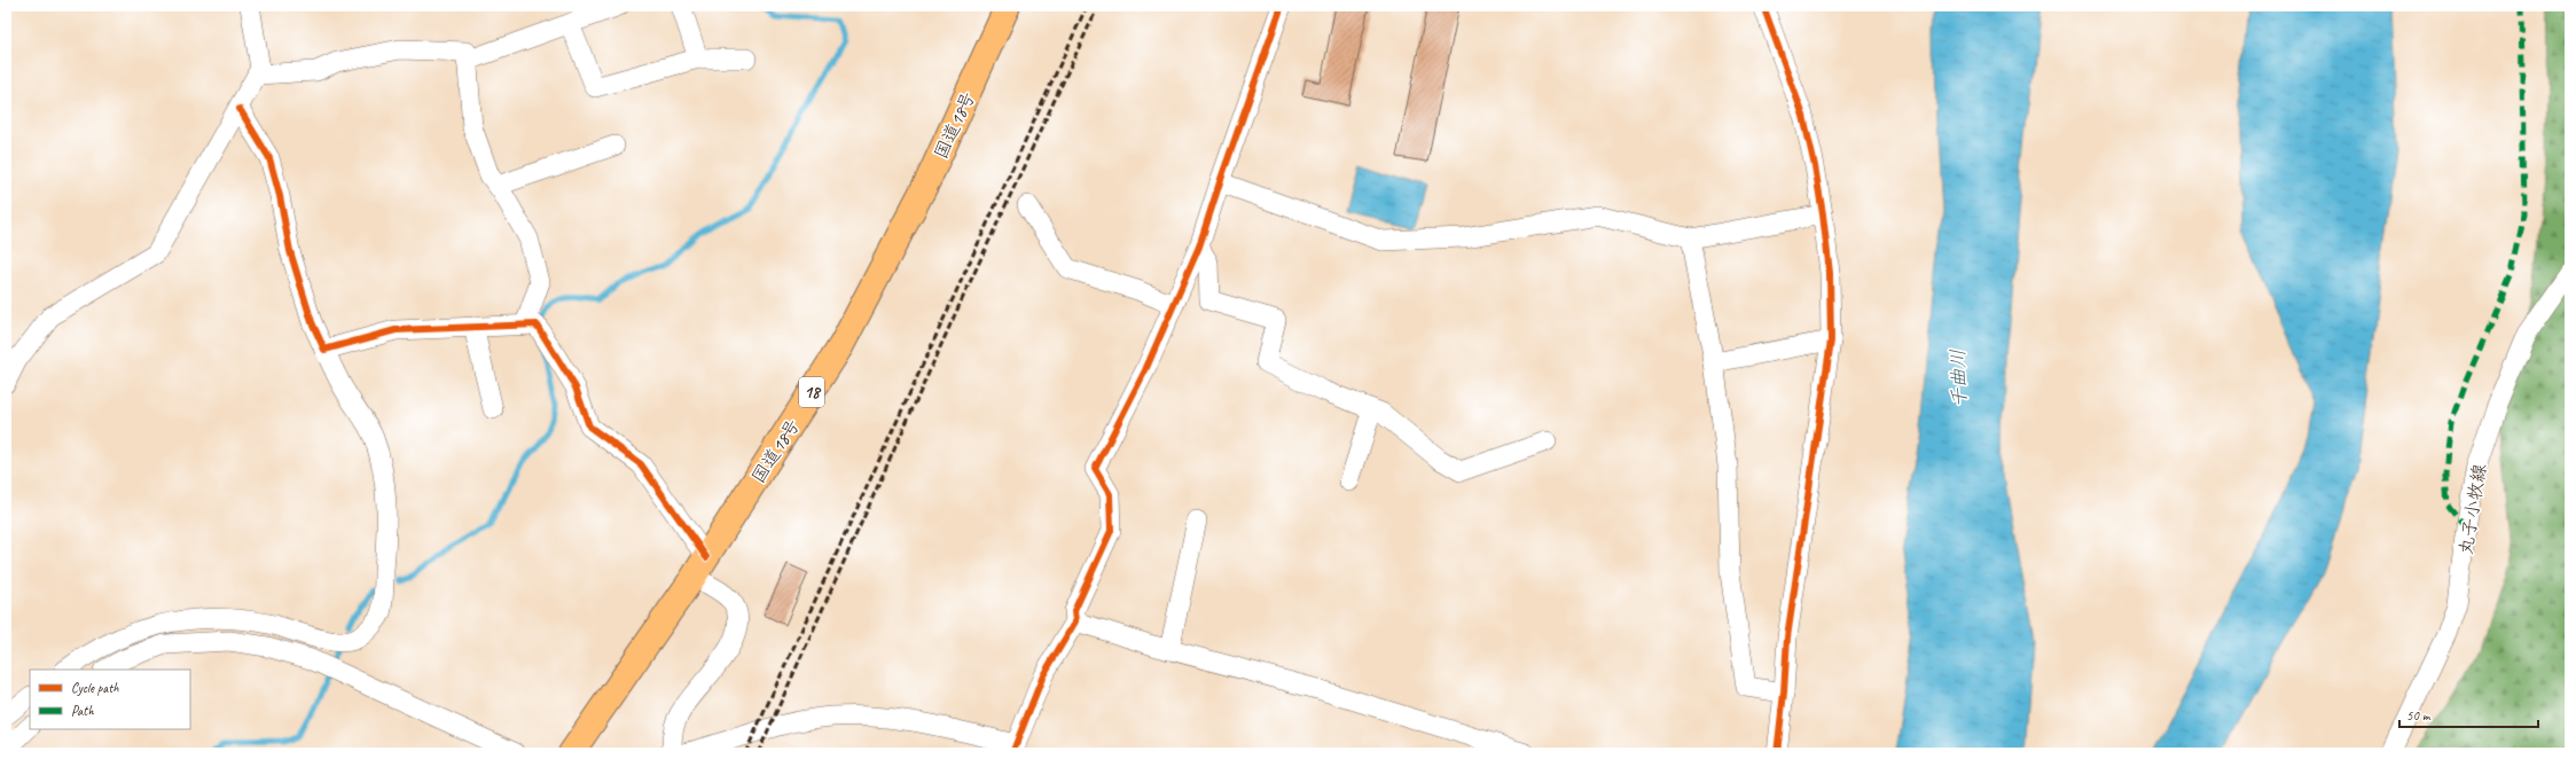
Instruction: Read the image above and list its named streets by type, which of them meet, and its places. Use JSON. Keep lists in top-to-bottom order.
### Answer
{
  "streets": {
    "highway": ["国道18号", "18"],
    "street": ["丸子小牧線"]
  },
  "water": ["千曲川"],
  "legend": ["Cycle path", "Path"],
  "scale_bar": "50 m"
}
